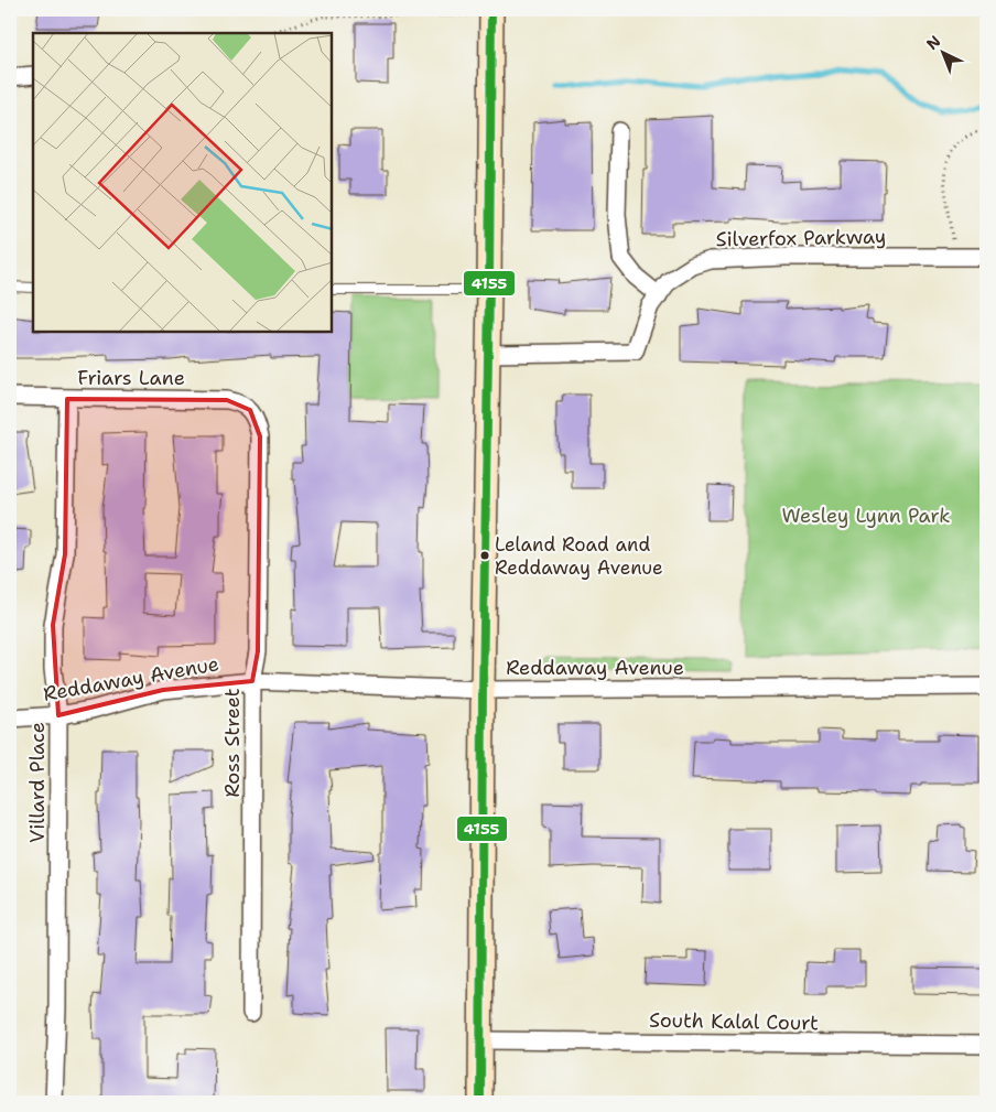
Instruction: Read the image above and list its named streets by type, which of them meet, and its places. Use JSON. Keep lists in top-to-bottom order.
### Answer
{
  "streets": {
    "street": [
      "Silverfox Parkway",
      "Friars Lane",
      "Reddaway Avenue",
      "Ross Street",
      "Villard Place",
      "South Kalal Court"
    ]
  },
  "crossings": [
    ["Friars Lane", "Ross Street"],
    ["Friars Lane", "Villard Place"],
    ["Reddaway Avenue", "Ross Street"],
    ["Reddaway Avenue", "Villard Place"]
  ],
  "parks": ["Wesley Lynn Park"],
  "places": ["Leland Road and Reddaway Avenue"],
  "lines": ["transit line 4155"],
  "north": "top left"
}
